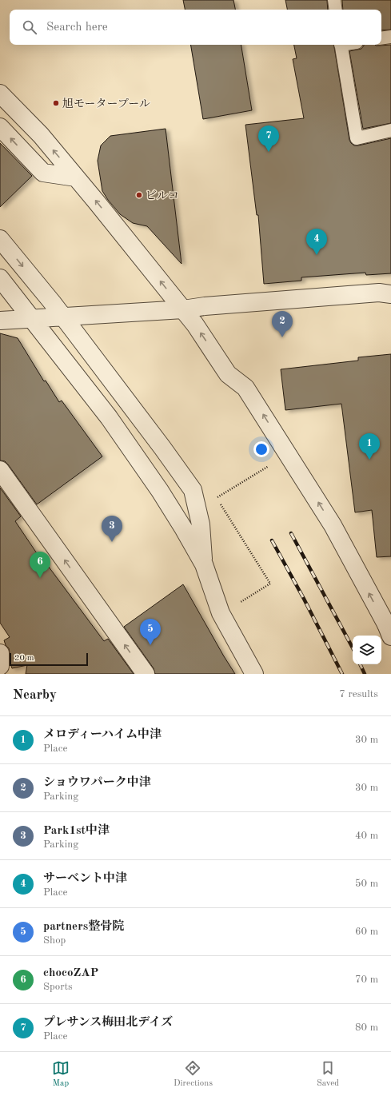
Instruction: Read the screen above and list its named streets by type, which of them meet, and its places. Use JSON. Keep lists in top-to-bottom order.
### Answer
{
  "places": ["旭モータープール", "ビルコ"],
  "scale_bar": "20 m",
  "page": {
    "search": "Search here",
    "pins": [
      "7",
      "4",
      "2",
      "1",
      "3",
      "6",
      "5"
    ],
    "scale": "20 m",
    "heading": ["Nearby", "7 results"],
    "list": [
      {
        "mark": "1",
        "name": "メロディーハイム中津",
        "note": "Place",
        "value": "30 m"
      },
      {
        "mark": "2",
        "name": "ショウワパーク中津",
        "note": "Parking",
        "value": "30 m"
      },
      {
        "mark": "3",
        "name": "Park1st中津",
        "note": "Parking",
        "value": "40 m"
      },
      {
        "mark": "4",
        "name": "サーベント中津",
        "note": "Place",
        "value": "50 m"
      },
      {
        "mark": "5",
        "name": "partners整骨院",
        "note": "Shop",
        "value": "60 m"
      },
      {
        "mark": "6",
        "name": "chocoZAP",
        "note": "Sports",
        "value": "70 m"
      },
      {
        "mark": "7",
        "name": "プレサンス梅田北デイズ",
        "note": "Place",
        "value": "80 m"
      }
    ],
    "nav": ["Map", "Directions", "Saved"]
  }
}
